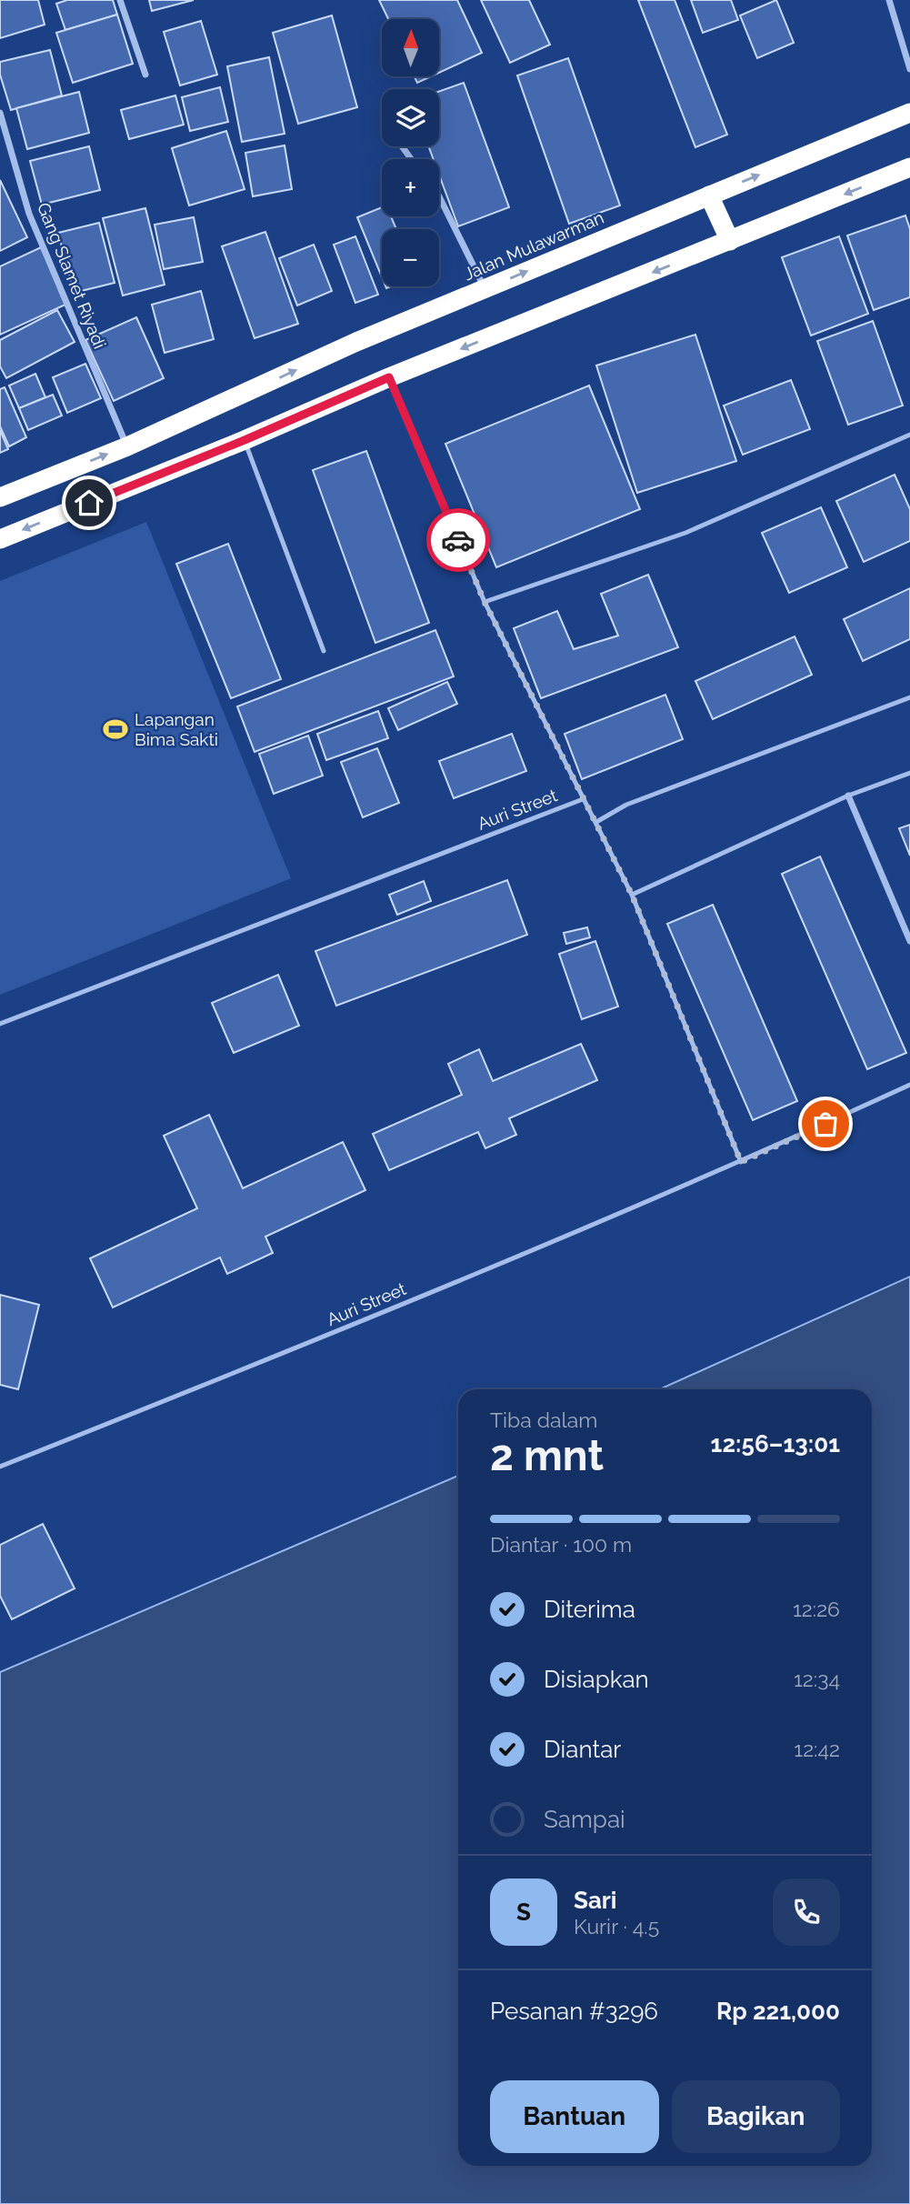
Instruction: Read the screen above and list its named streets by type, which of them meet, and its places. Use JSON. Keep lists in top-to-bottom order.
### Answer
{
  "streets": {
    "highway": ["Jalan Mulawarman"],
    "street": ["Gang Slamet Riyadi"],
    "lane": ["Auri Street"]
  },
  "crossings": [
    ["Jalan Mulawarman", "Gang Slamet Riyadi"]
  ],
  "places": {
    "sports": ["Lapangan Bima Sakti"]
  },
  "north": "top",
  "page": {
    "map_buttons": ["+", "−"],
    "heading": ["2 mnt", "Tiba dalam", "12:56–13:01"],
    "panel": [
      "Sari",
      "Kurir · 4.5",
      "Pesanan #3296",
      "Rp 221,000"
    ],
    "bar": "Diantar · 100 m",
    "list": [
      ["Diterima", "12:26"],
      ["Disiapkan", "12:34"],
      ["Diantar", "12:42"],
      "Sampai"
    ],
    "round": "S",
    "buttons": ["Bantuan", "Bagikan"]
  }
}
